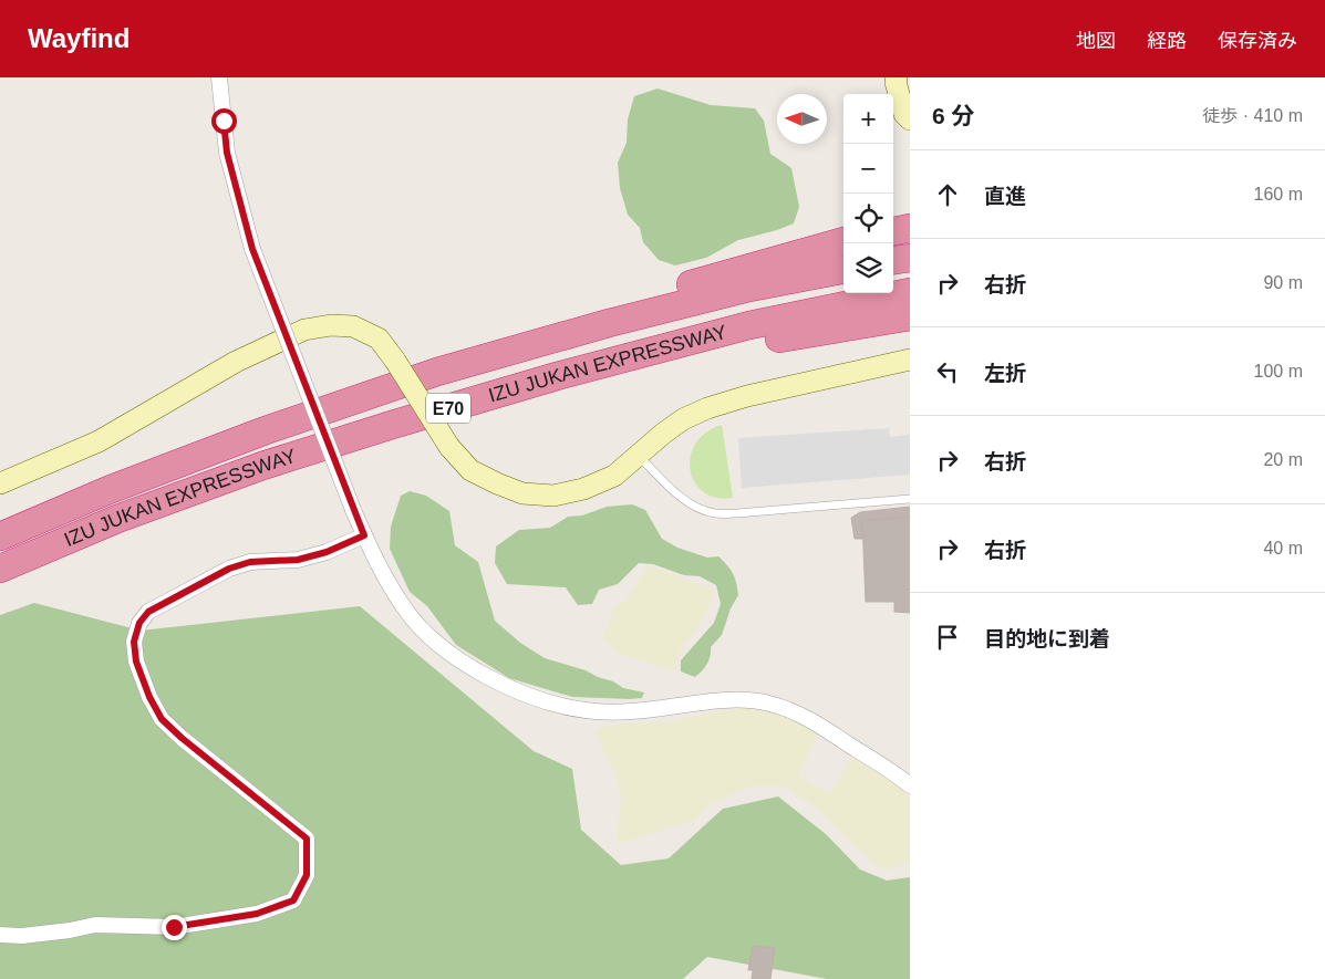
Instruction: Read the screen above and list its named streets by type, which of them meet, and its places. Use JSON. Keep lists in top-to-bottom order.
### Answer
{
  "streets": {
    "highway": ["IZU JUKAN EXPRESSWAY", "E70"]
  },
  "north": "left",
  "page": {
    "header": "Wayfind",
    "nav": ["地図", "経路", "保存済み"],
    "heading": ["6 分", "徒歩 · 410 m"],
    "map_buttons": ["+", "−"],
    "list": [
      ["直進", "160 m"],
      ["右折", "90 m"],
      ["左折", "100 m"],
      ["右折", "20 m"],
      ["右折", "40 m"],
      "目的地に到着"
    ]
  }
}
